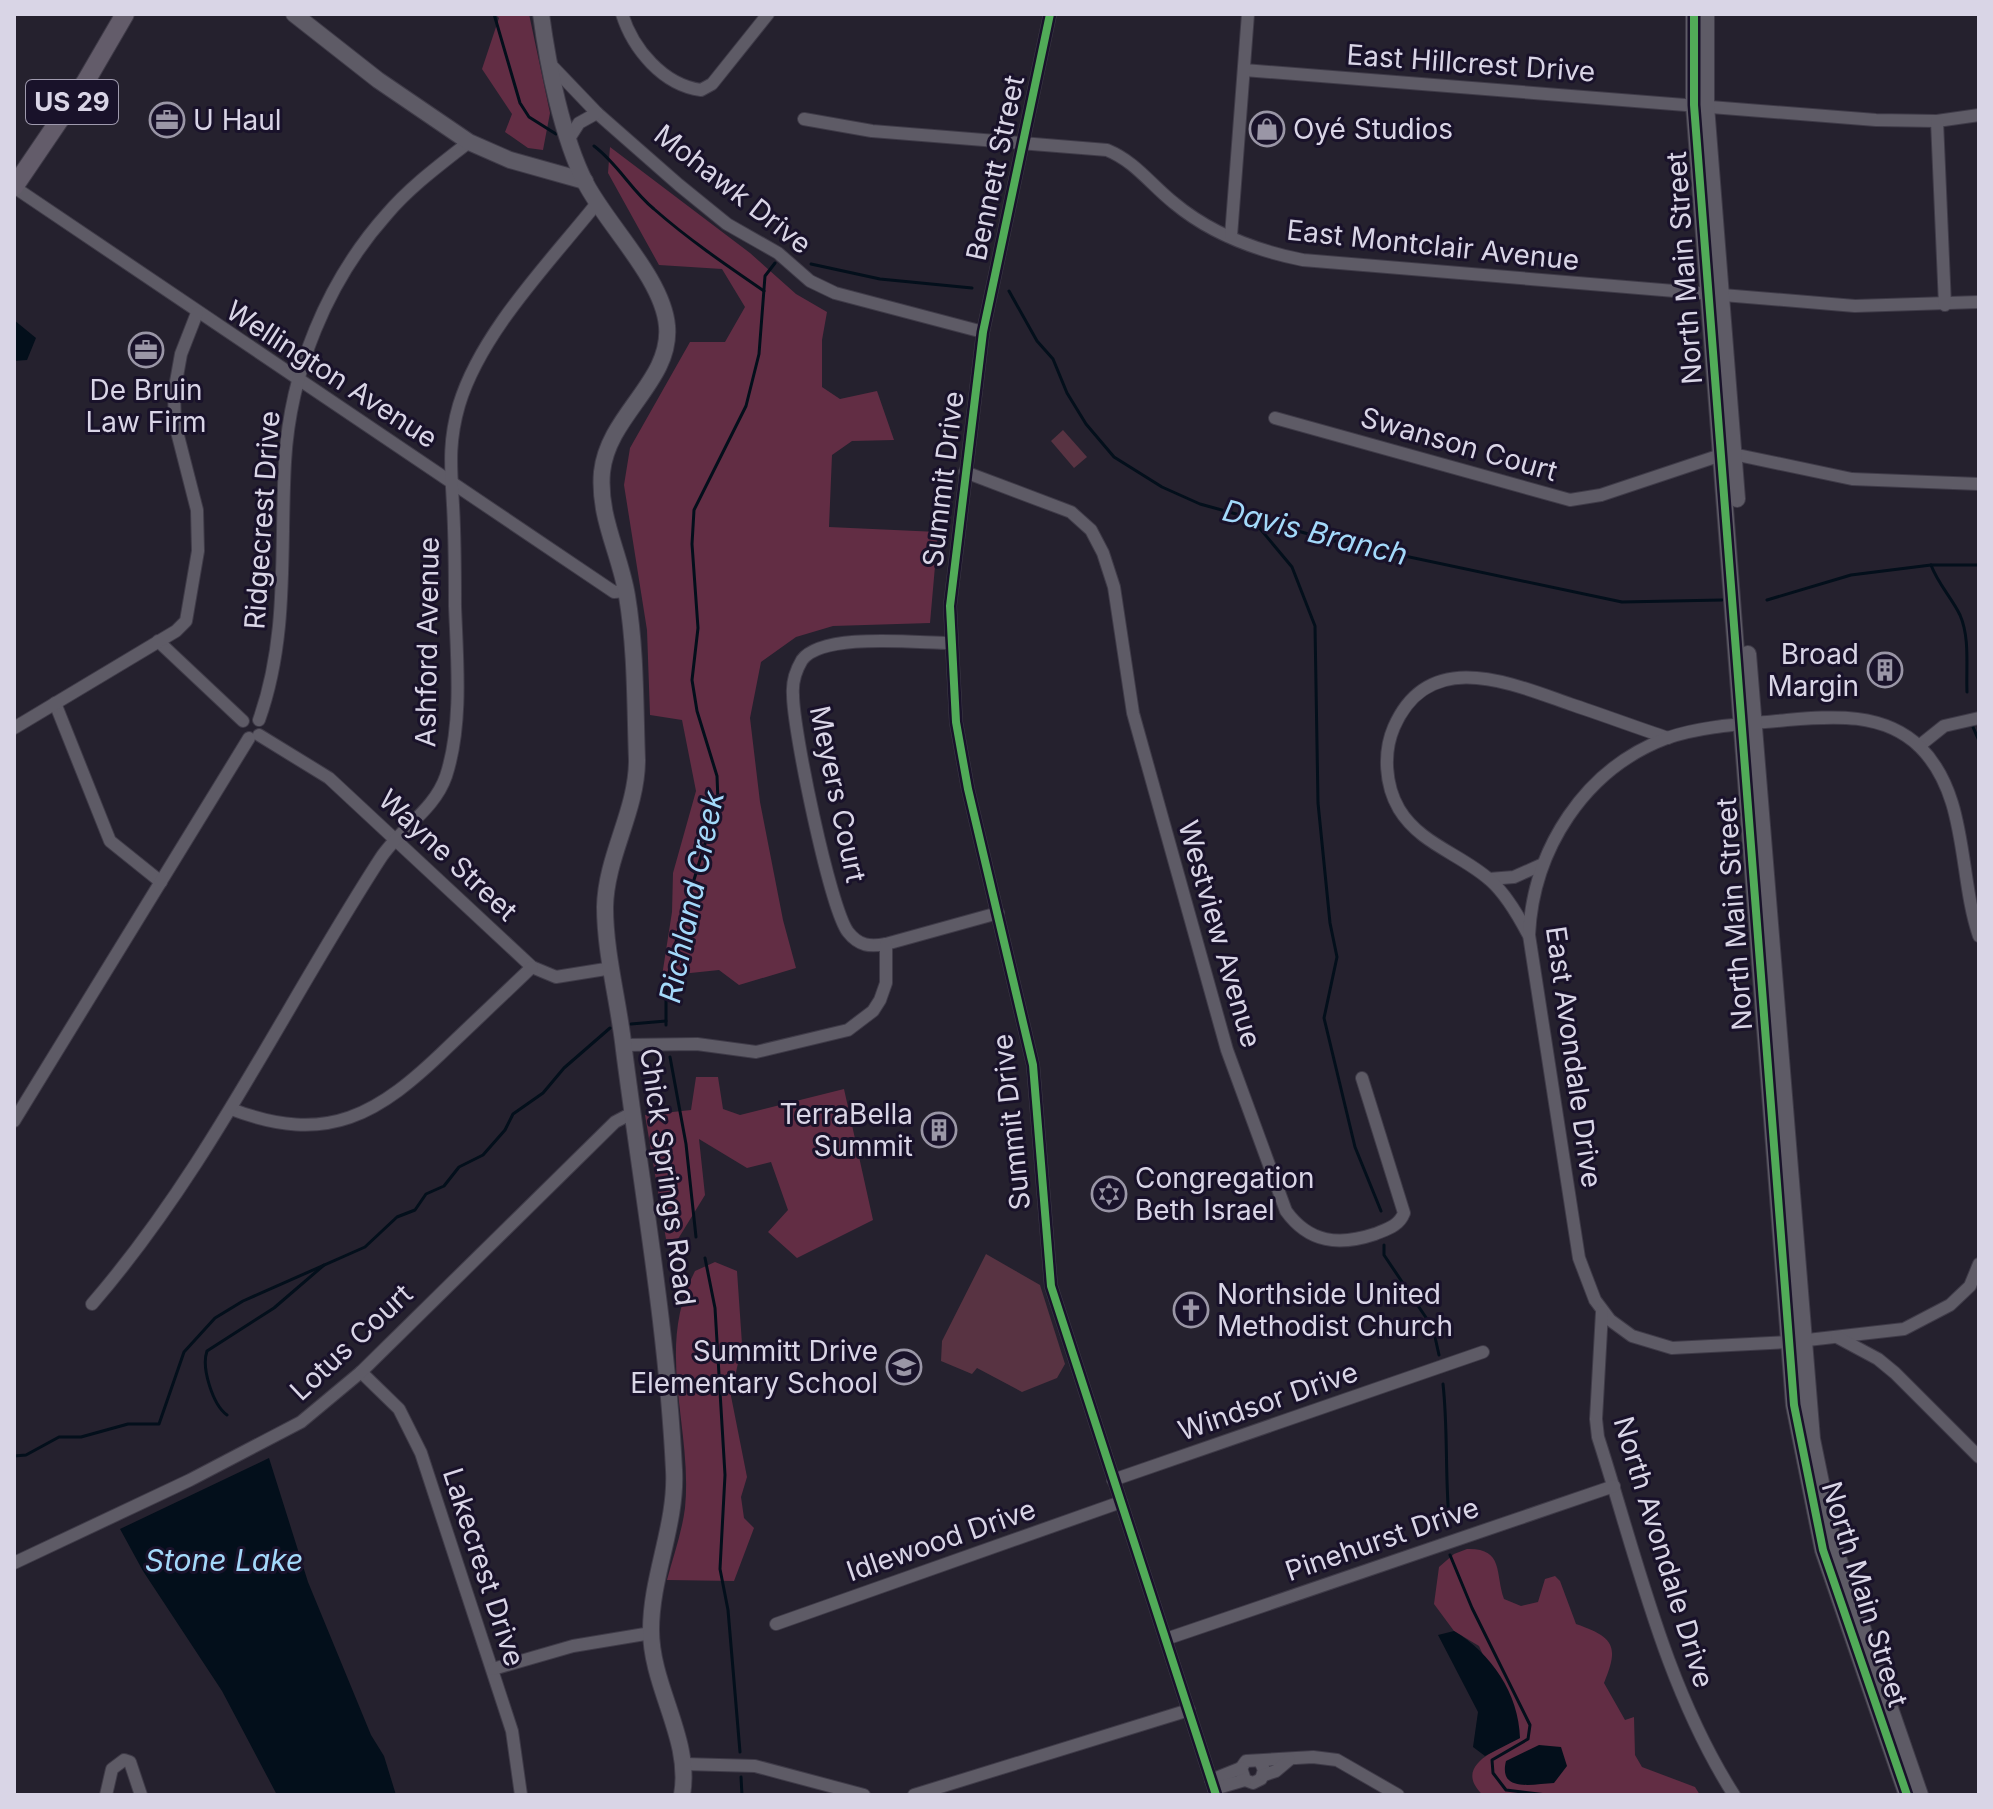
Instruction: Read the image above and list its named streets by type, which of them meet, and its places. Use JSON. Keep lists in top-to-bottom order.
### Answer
{
  "streets": {
    "main road": ["US 29"],
    "street": [
      "East Hillcrest Drive",
      "Bennett Street",
      "Mohawk Drive",
      "East Montclair Avenue",
      "North Main Street",
      "Wellington Avenue",
      "Swanson Court",
      "Summit Drive",
      "Ridgecrest Drive",
      "Ashford Avenue",
      "Meyers Court",
      "Wayne Street",
      "Westview Avenue",
      "East Avondale Drive",
      "Chick Springs Road",
      "Lotus Court",
      "Windsor Drive",
      "Pinehurst Drive",
      "Idlewood Drive",
      "North Avondale Drive",
      "Lakecrest Drive"
    ]
  },
  "crossings": [
    ["East Hillcrest Drive", "North Main Street"],
    ["US 29", "Wellington Avenue"],
    ["Bennett Street", "Mohawk Drive"],
    ["Bennett Street", "East Montclair Avenue"],
    ["Bennett Street", "Summit Drive"],
    ["Mohawk Drive", "Summit Drive"],
    ["East Montclair Avenue", "North Main Street"],
    ["North Main Street", "Swanson Court"],
    ["North Main Street", "East Avondale Drive"],
    ["Wellington Avenue", "Ridgecrest Drive"],
    ["Wellington Avenue", "Ashford Avenue"],
    ["Wellington Avenue", "Chick Springs Road"],
    ["Summit Drive", "Meyers Court"],
    ["Summit Drive", "Westview Avenue"],
    ["Summit Drive", "Windsor Drive"],
    ["Summit Drive", "Pinehurst Drive"],
    ["Summit Drive", "Idlewood Drive"],
    ["Ridgecrest Drive", "Wayne Street"],
    ["Ashford Avenue", "Wayne Street"],
    ["Ashford Avenue", "Chick Springs Road"],
    ["East Avondale Drive", "North Avondale Drive"],
    ["Chick Springs Road", "Lotus Court"],
    ["Lotus Court", "Lakecrest Drive"],
    ["Pinehurst Drive", "North Avondale Drive"]
  ],
  "water": ["Davis Branch", "Richland Creek", "Stone Lake"],
  "places": {
    "office": ["U Haul", "De Bruin Law Firm"],
    "shop": ["Oyé Studios"],
    "building": ["Broad Margin", "TerraBella Summit"],
    "synagogue": ["Congregation Beth Israel"],
    "church": ["Northside United Methodist Church"],
    "school or university": ["Summitt Drive Elementary School"]
  }
}
